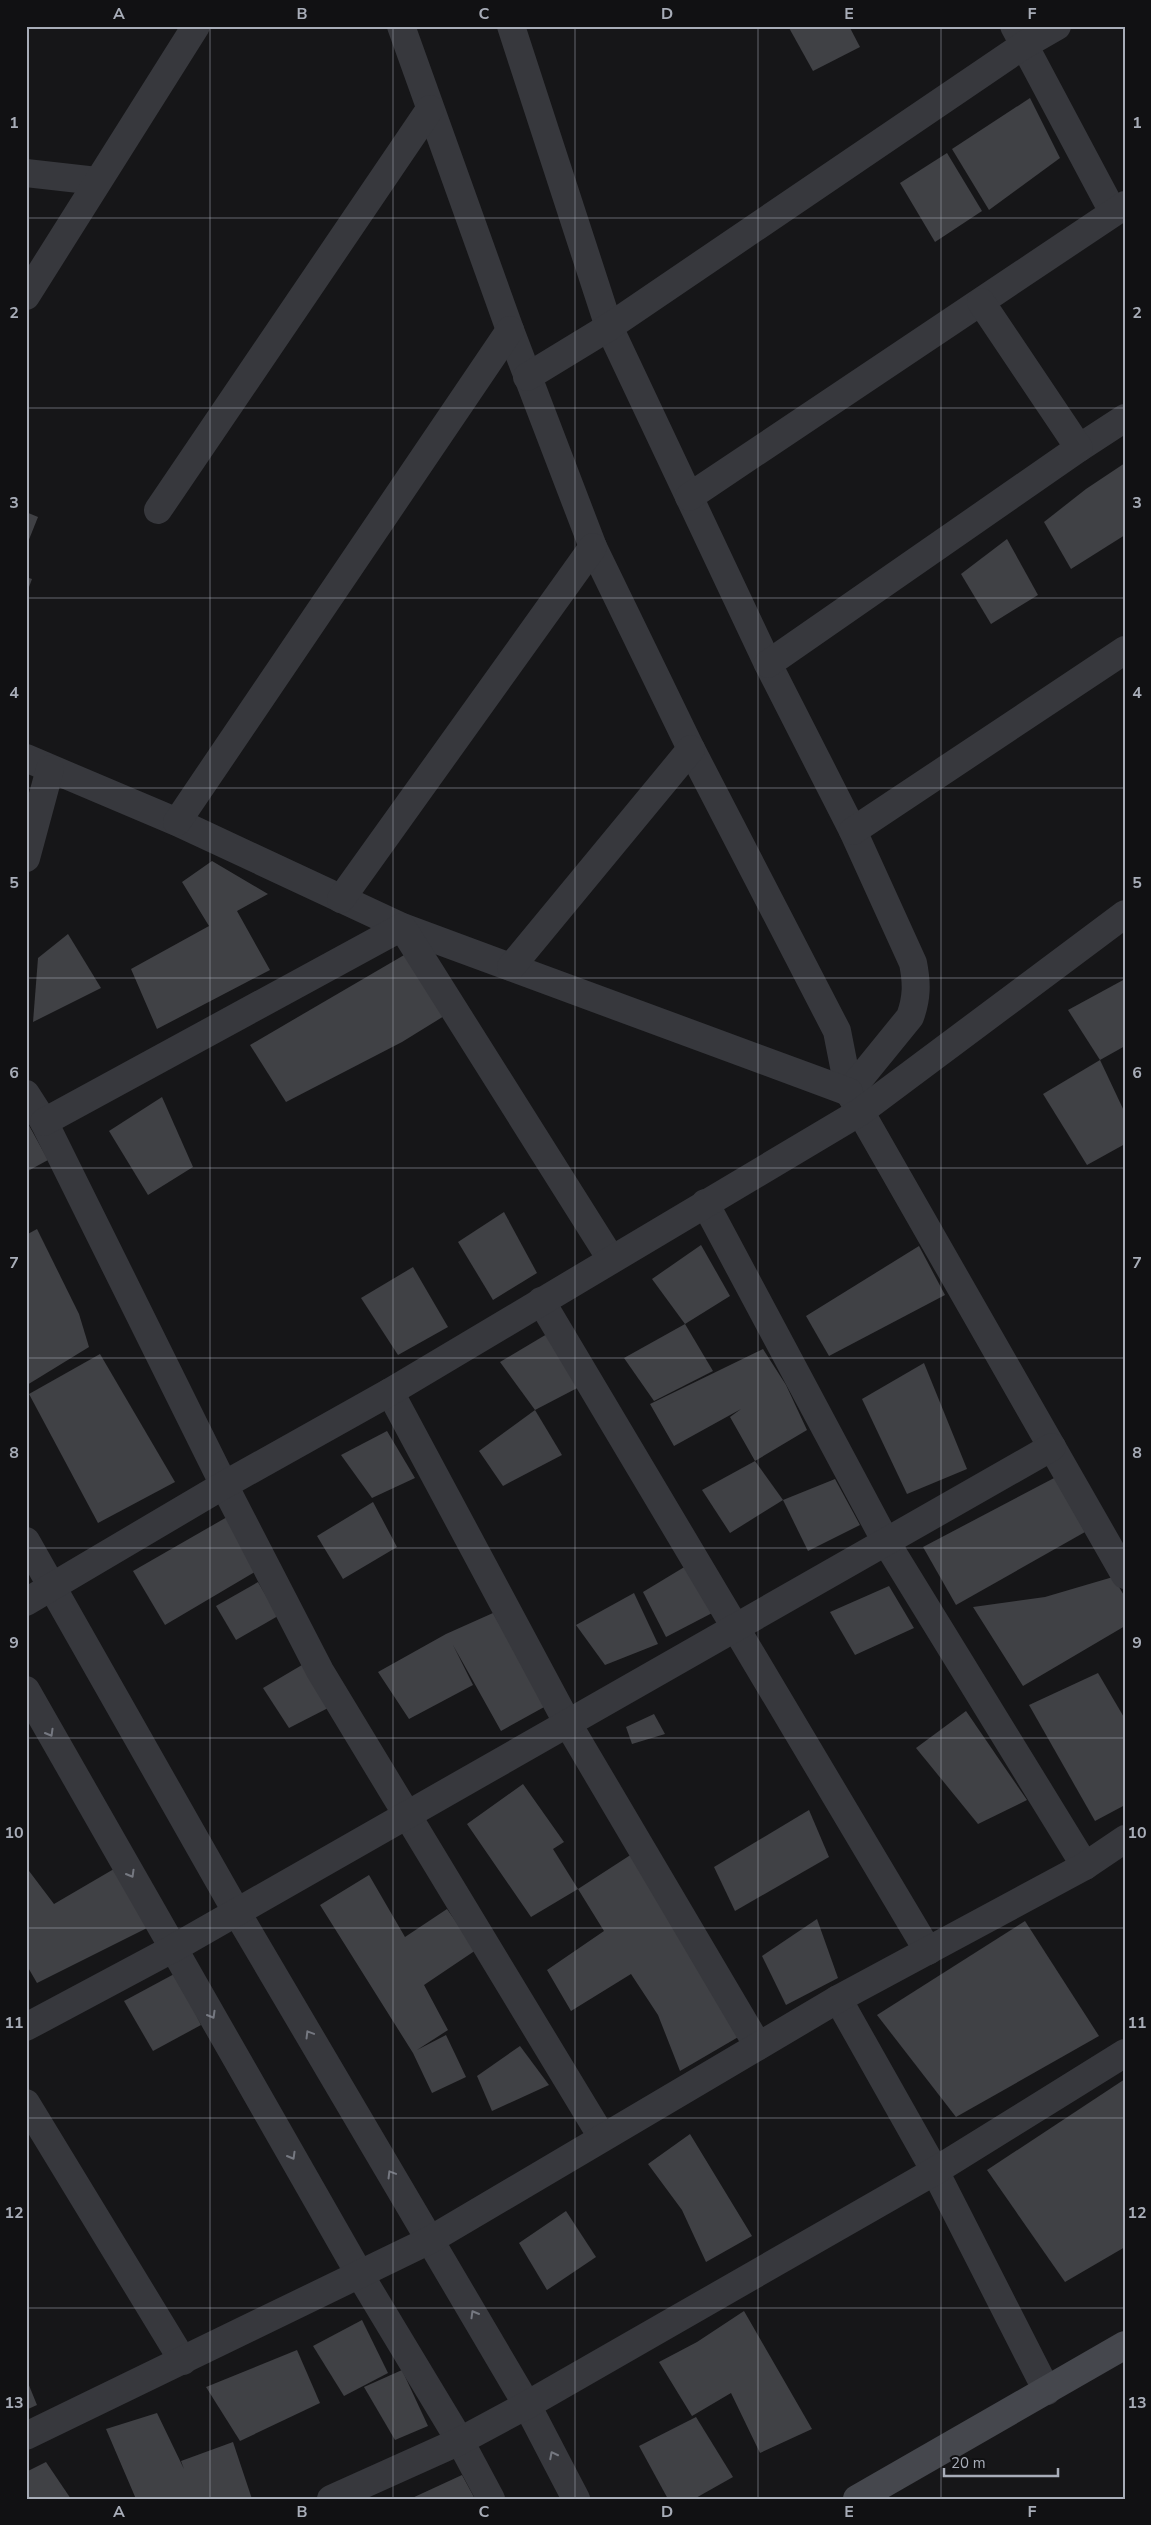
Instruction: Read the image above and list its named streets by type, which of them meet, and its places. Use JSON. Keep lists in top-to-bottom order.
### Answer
{
  "scale_bar": "20 m",
  "grid": {
    "columns": [
      "A",
      "B",
      "C",
      "D",
      "E",
      "F"
    ],
    "rows": [
      "1",
      "2",
      "3",
      "4",
      "5",
      "6",
      "7",
      "8",
      "9",
      "10",
      "11",
      "12",
      "13"
    ]
  }
}
